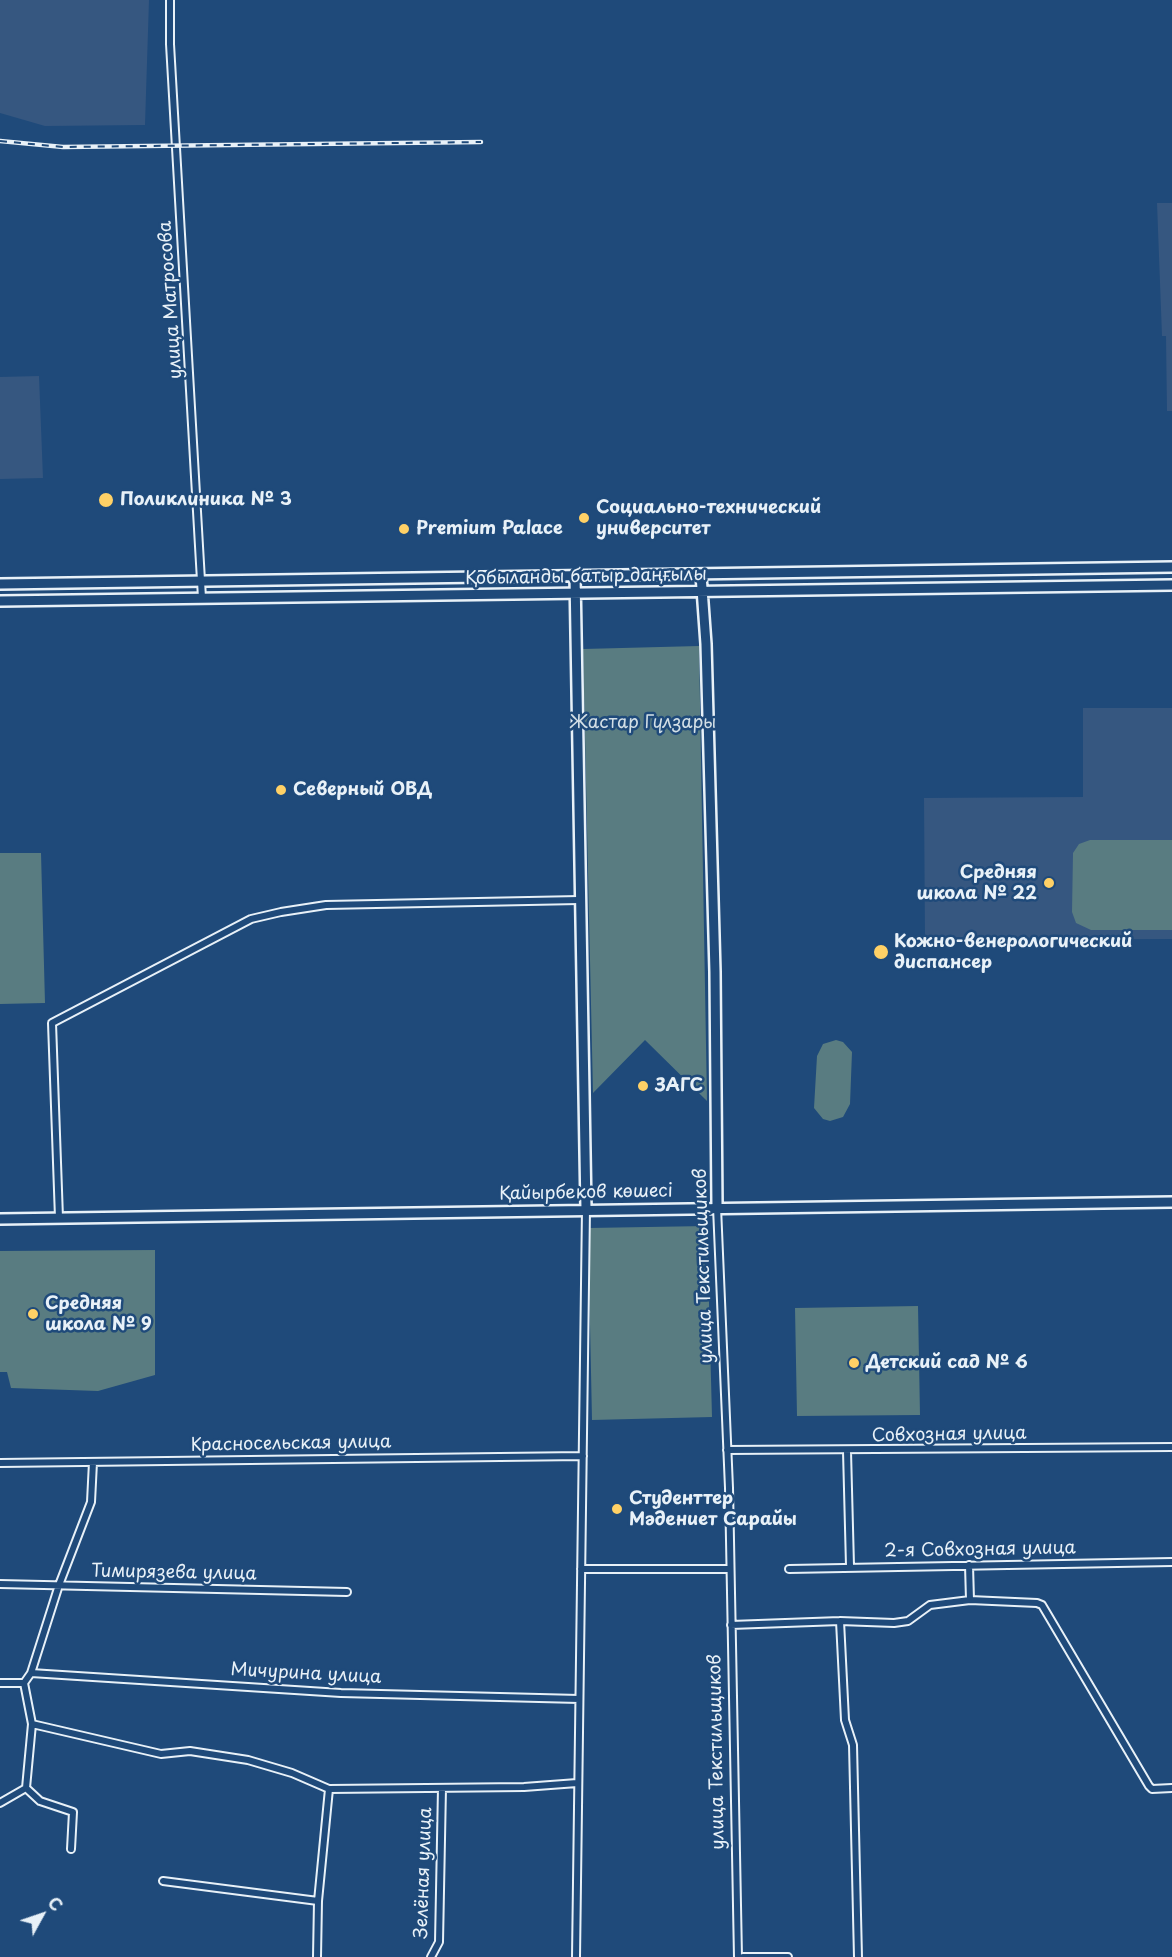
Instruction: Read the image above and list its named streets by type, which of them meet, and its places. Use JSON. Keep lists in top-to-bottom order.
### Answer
{
  "streets": {
    "street": [
      "улица Матросова",
      "Қобыланды батыр даңғылы",
      "Қайырбеков көшесі",
      "улица Текстильщиков",
      "Совхозная улица",
      "Красносельская улица",
      "2-я Совхозная улица",
      "Тимирязева улица",
      "Мичурина улица",
      "Зелёная улица"
    ]
  },
  "crossings": [
    ["улица Матросова", "Қобыланды батыр даңғылы"],
    ["Қобыланды батыр даңғылы", "улица Текстильщиков"],
    ["Қайырбеков көшесі", "улица Текстильщиков"],
    ["улица Текстильщиков", "Совхозная улица"]
  ],
  "parks": ["Жастар Гүлзары"],
  "places": [
    "Поликлиника № 3",
    "Социально-технический университет",
    "Premium Palace",
    "Северный ОВД",
    "Средняя школа № 22",
    "Кожно-венерологический диспансер",
    "ЗАГС",
    "Средняя школа № 9",
    "Детский сад № 6",
    "Студенттер Мәдениет Сарайы"
  ],
  "north": "top right"
}
